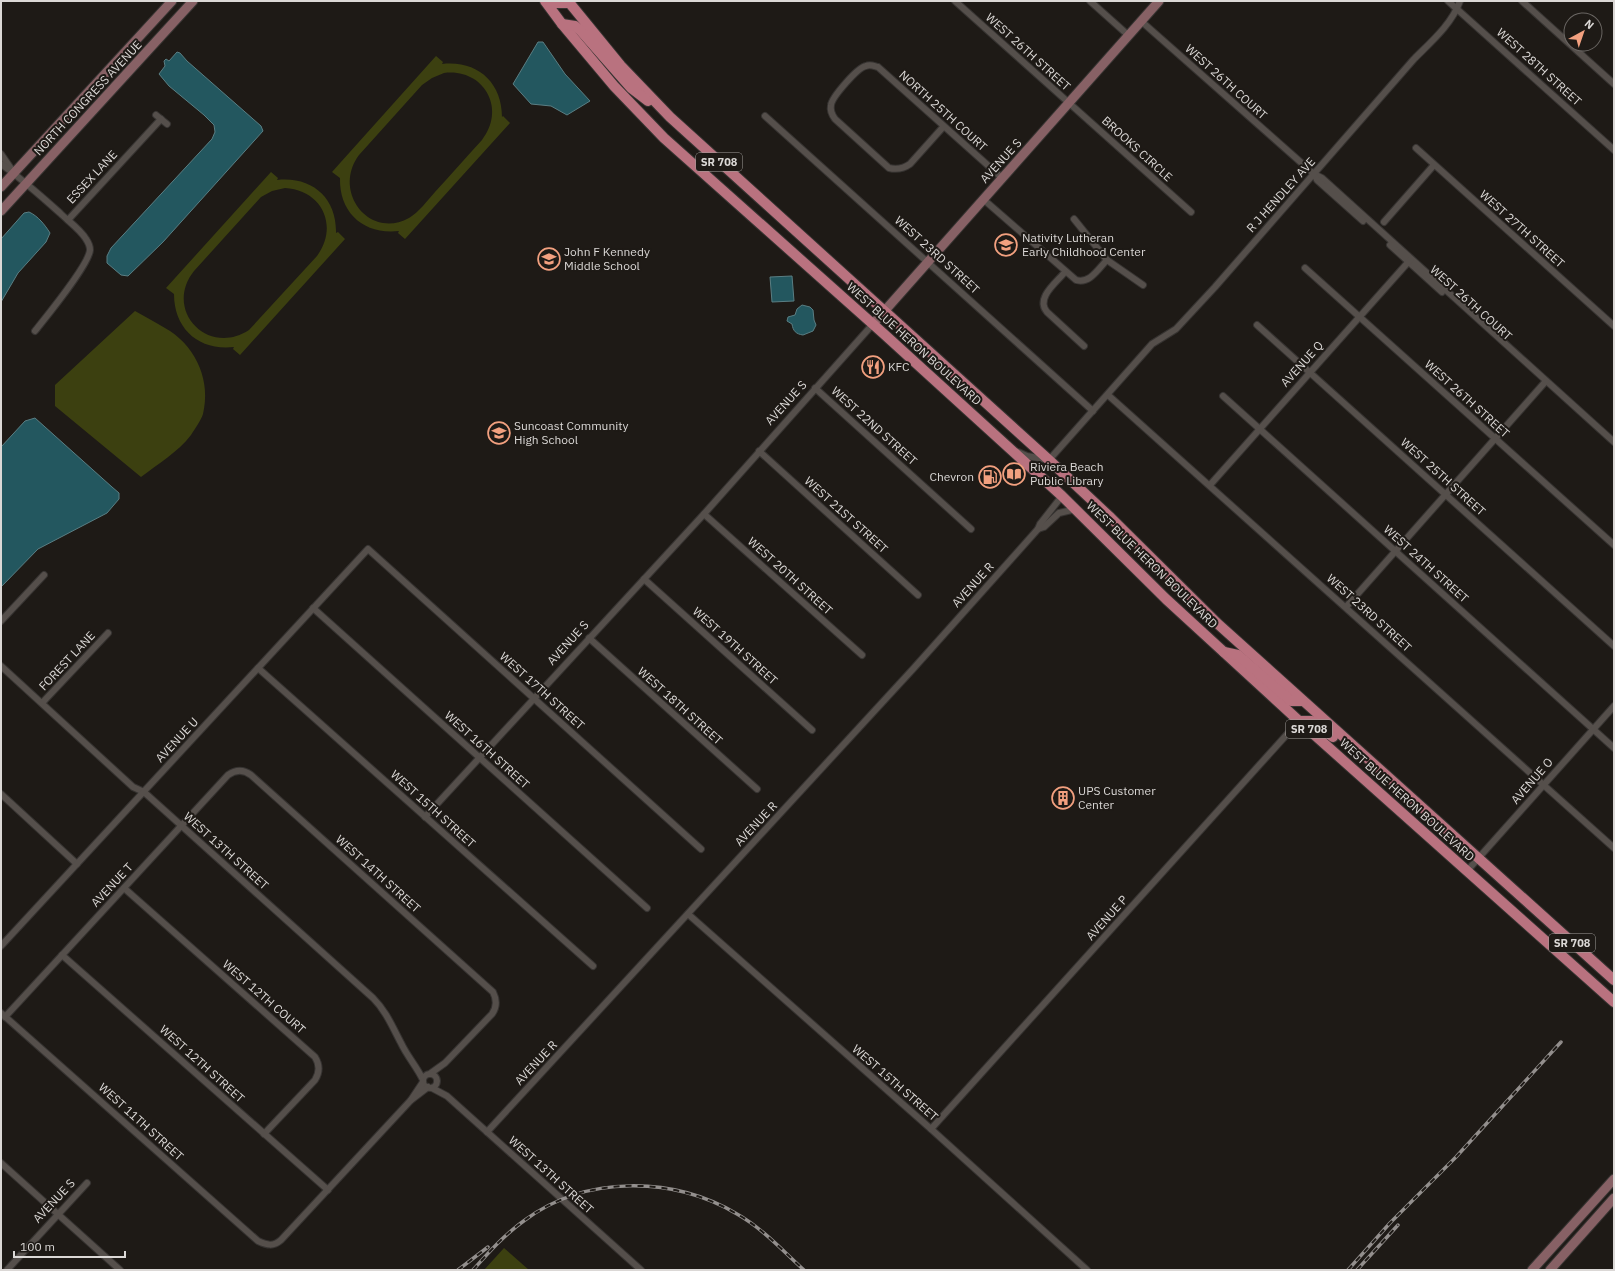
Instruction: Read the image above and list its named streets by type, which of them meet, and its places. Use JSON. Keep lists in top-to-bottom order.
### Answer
{
  "streets": {
    "main road": ["SR 708", "WEST BLUE HERON BOULEVARD"],
    "street": [
      "WEST 26TH STREET",
      "WEST 28TH STREET",
      "WEST 26TH COURT",
      "NORTH CONGRESS AVENUE",
      "NORTH 25TH COURT",
      "BROOKS CIRCLE",
      "AVENUE S",
      "ESSEX LANE",
      "R J HENDLEY AVE",
      "WEST 27TH STREET",
      "WEST 23RD STREET",
      "AVENUE Q",
      "WEST 22ND STREET",
      "WEST 25TH STREET",
      "WEST 21ST STREET",
      "WEST 24TH STREET",
      "WEST 20TH STREET",
      "AVENUE R",
      "WEST 19TH STREET",
      "FOREST LANE",
      "WEST 17TH STREET",
      "WEST 18TH STREET",
      "AVENUE U",
      "WEST 16TH STREET",
      "AVENUE O",
      "WEST 15TH STREET",
      "WEST 13TH STREET",
      "WEST 14TH STREET",
      "AVENUE T",
      "AVENUE P",
      "WEST 12TH COURT",
      "WEST 12TH STREET",
      "WEST 11TH STREET"
    ]
  },
  "crossings": [
    ["WEST 26TH STREET", "BROOKS CIRCLE"],
    ["WEST 26TH STREET", "AVENUE S"],
    ["WEST 26TH STREET", "AVENUE Q"],
    ["WEST 28TH STREET", "R J HENDLEY AVE"],
    ["WEST 26TH COURT", "AVENUE S"],
    ["WEST 26TH COURT", "R J HENDLEY AVE"],
    ["WEST 26TH COURT", "AVENUE Q"],
    ["NORTH 25TH COURT", "AVENUE S"],
    ["BROOKS CIRCLE", "AVENUE S"],
    ["AVENUE S", "WEST 23RD STREET"],
    ["AVENUE S", "WEST BLUE HERON BOULEVARD"],
    ["AVENUE S", "WEST 22ND STREET"],
    ["AVENUE S", "WEST 21ST STREET"],
    ["AVENUE S", "WEST 20TH STREET"],
    ["AVENUE S", "WEST 19TH STREET"],
    ["AVENUE S", "WEST 17TH STREET"],
    ["AVENUE S", "WEST 18TH STREET"],
    ["AVENUE S", "WEST 16TH STREET"],
    ["AVENUE S", "WEST 15TH STREET"],
    ["R J HENDLEY AVE", "WEST 23RD STREET"],
    ["WEST 23RD STREET", "AVENUE Q"],
    ["WEST 23RD STREET", "AVENUE O"],
    ["WEST BLUE HERON BOULEVARD", "AVENUE R"],
    ["WEST BLUE HERON BOULEVARD", "AVENUE O"],
    ["WEST BLUE HERON BOULEVARD", "AVENUE P"],
    ["AVENUE Q", "WEST 25TH STREET"],
    ["AVENUE Q", "WEST 24TH STREET"],
    ["WEST 24TH STREET", "AVENUE O"],
    ["AVENUE R", "WEST 15TH STREET"],
    ["AVENUE R", "WEST 13TH STREET"],
    ["FOREST LANE", "WEST 13TH STREET"],
    ["WEST 17TH STREET", "AVENUE U"],
    ["AVENUE U", "WEST 16TH STREET"],
    ["AVENUE U", "WEST 15TH STREET"],
    ["AVENUE U", "WEST 13TH STREET"],
    ["WEST 15TH STREET", "AVENUE P"],
    ["WEST 13TH STREET", "AVENUE T"],
    ["WEST 14TH STREET", "AVENUE T"],
    ["AVENUE T", "WEST 12TH COURT"],
    ["AVENUE T", "WEST 12TH STREET"],
    ["AVENUE T", "WEST 11TH STREET"],
    ["WEST 12TH COURT", "WEST 12TH STREET"],
    ["WEST 12TH STREET", "WEST 11TH STREET"]
  ],
  "places": {
    "school or university": ["Nativity Lutheran Early Childhood Center", "John F Kennedy Middle School", "Suncoast Community High School"],
    "restaurant": ["KFC"],
    "library": ["Riviera Beach Public Library"],
    "fuel station": ["Chevron"],
    "building": ["UPS Customer Center"]
  },
  "scale_bar": "100 m",
  "north": "top right"
}
